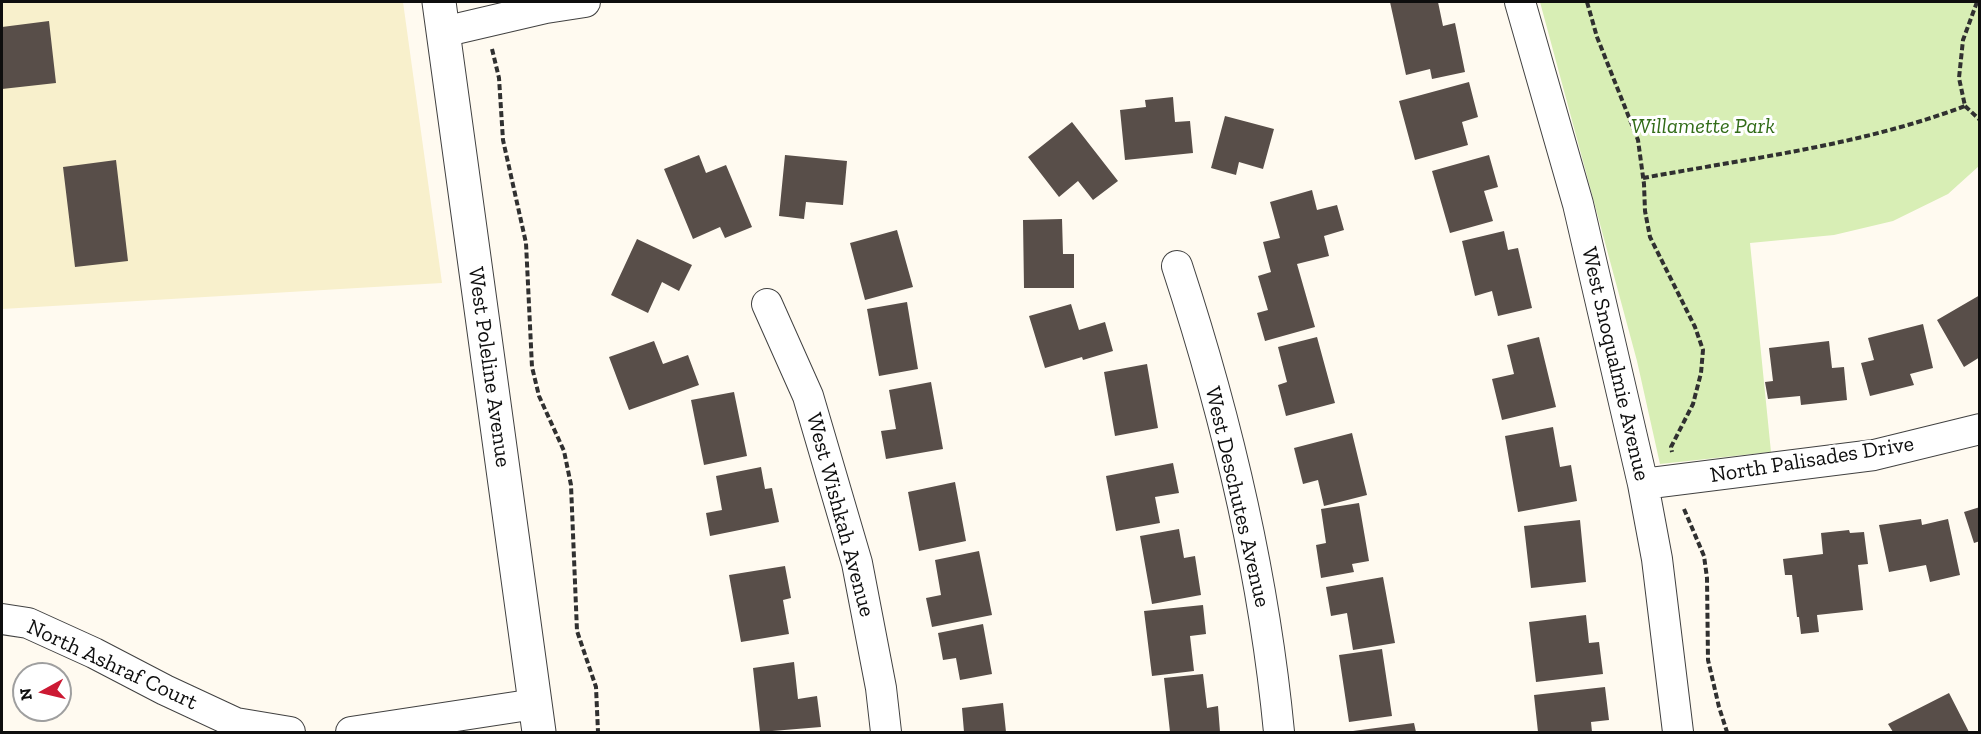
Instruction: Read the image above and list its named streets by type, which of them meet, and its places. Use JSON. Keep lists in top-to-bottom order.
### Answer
{
  "streets": {
    "street": [
      "West Snoqualmie Avenue",
      "West Poleline Avenue",
      "North Palisades Drive",
      "West Deschutes Avenue",
      "West Wishkah Avenue",
      "North Ashraf Court"
    ]
  },
  "crossings": [
    ["West Snoqualmie Avenue", "North Palisades Drive"]
  ],
  "parks": ["Willamette Park"],
  "north": "left"
}
